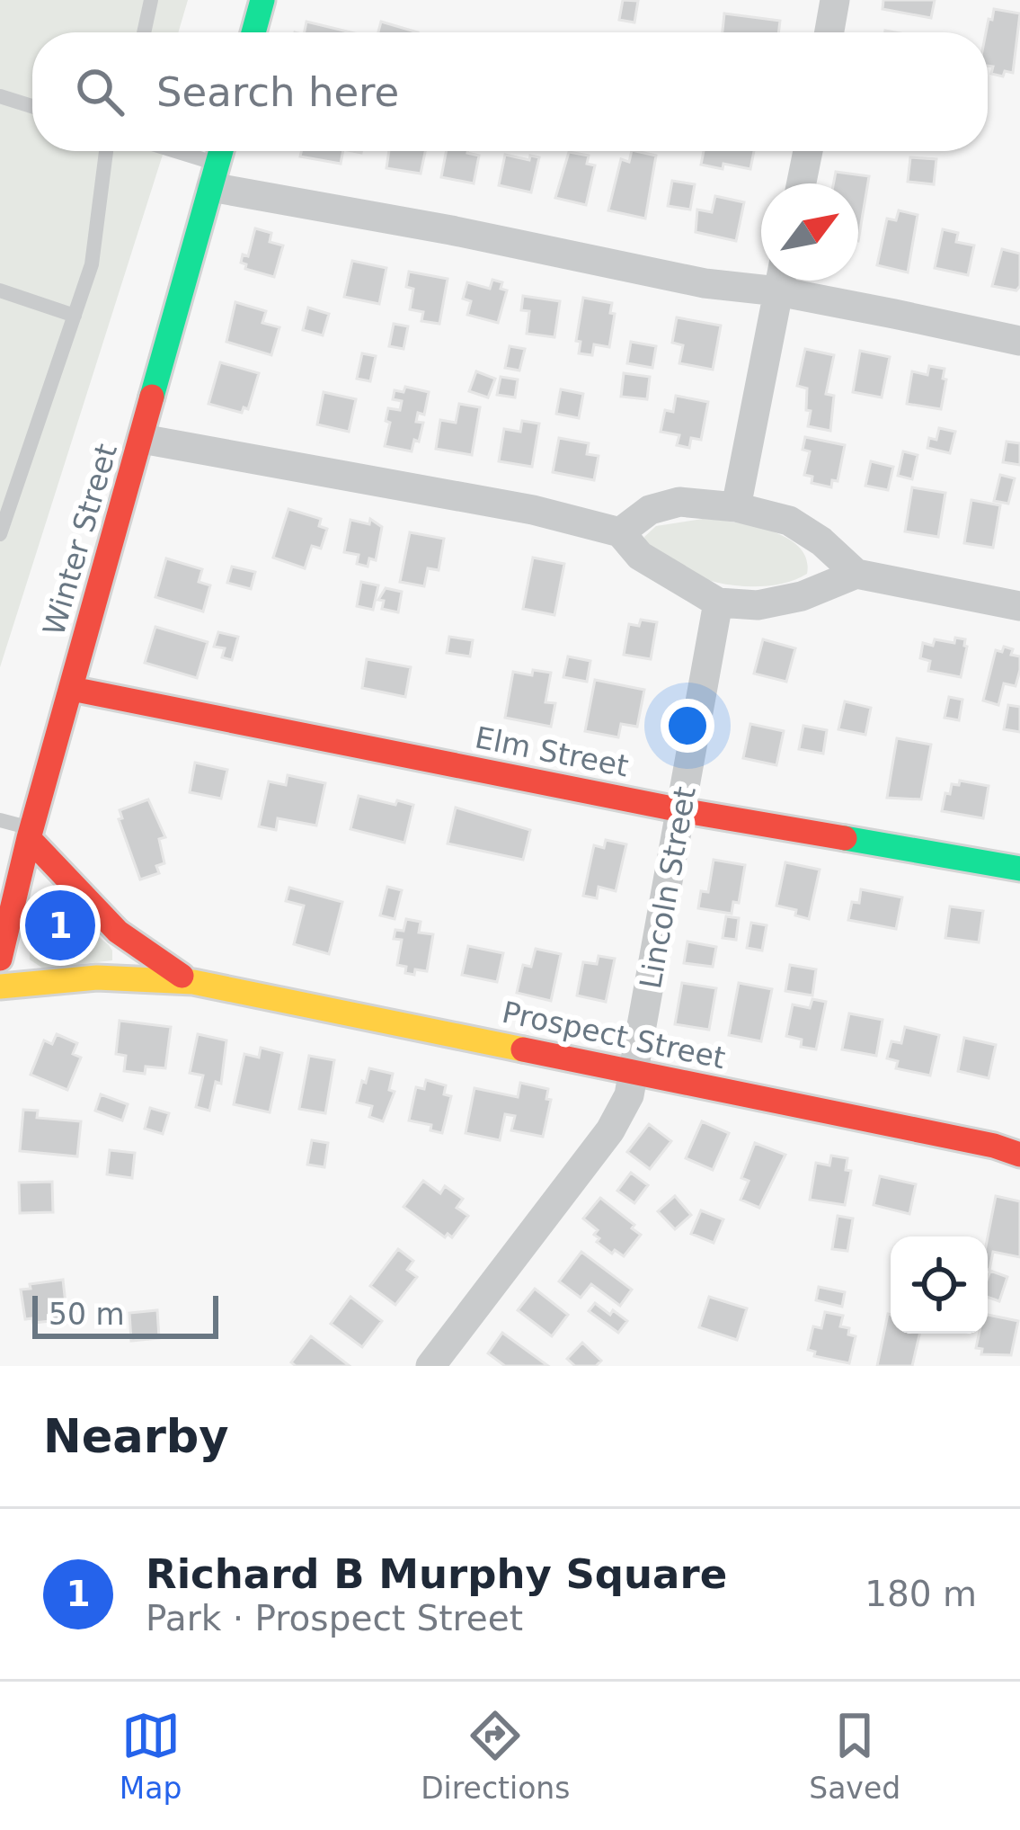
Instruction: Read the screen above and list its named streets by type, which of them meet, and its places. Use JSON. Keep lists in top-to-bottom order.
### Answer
{
  "streets": {
    "street": [
      "Winter Street",
      "Elm Street",
      "Lincoln Street",
      "Prospect Street"
    ]
  },
  "crossings": [
    ["Winter Street", "Elm Street"],
    ["Winter Street", "Prospect Street"],
    ["Elm Street", "Lincoln Street"],
    ["Lincoln Street", "Prospect Street"]
  ],
  "scale_bar": "50 m",
  "north": "top right",
  "page": {
    "search": "Search here",
    "pins": "1",
    "scale": "50 m",
    "heading": "Nearby",
    "list": [
      {
        "mark": "1",
        "name": "Richard B Murphy Square",
        "note": "Park · Prospect Street",
        "value": "180 m"
      }
    ],
    "nav": ["Map", "Directions", "Saved"]
  }
}
